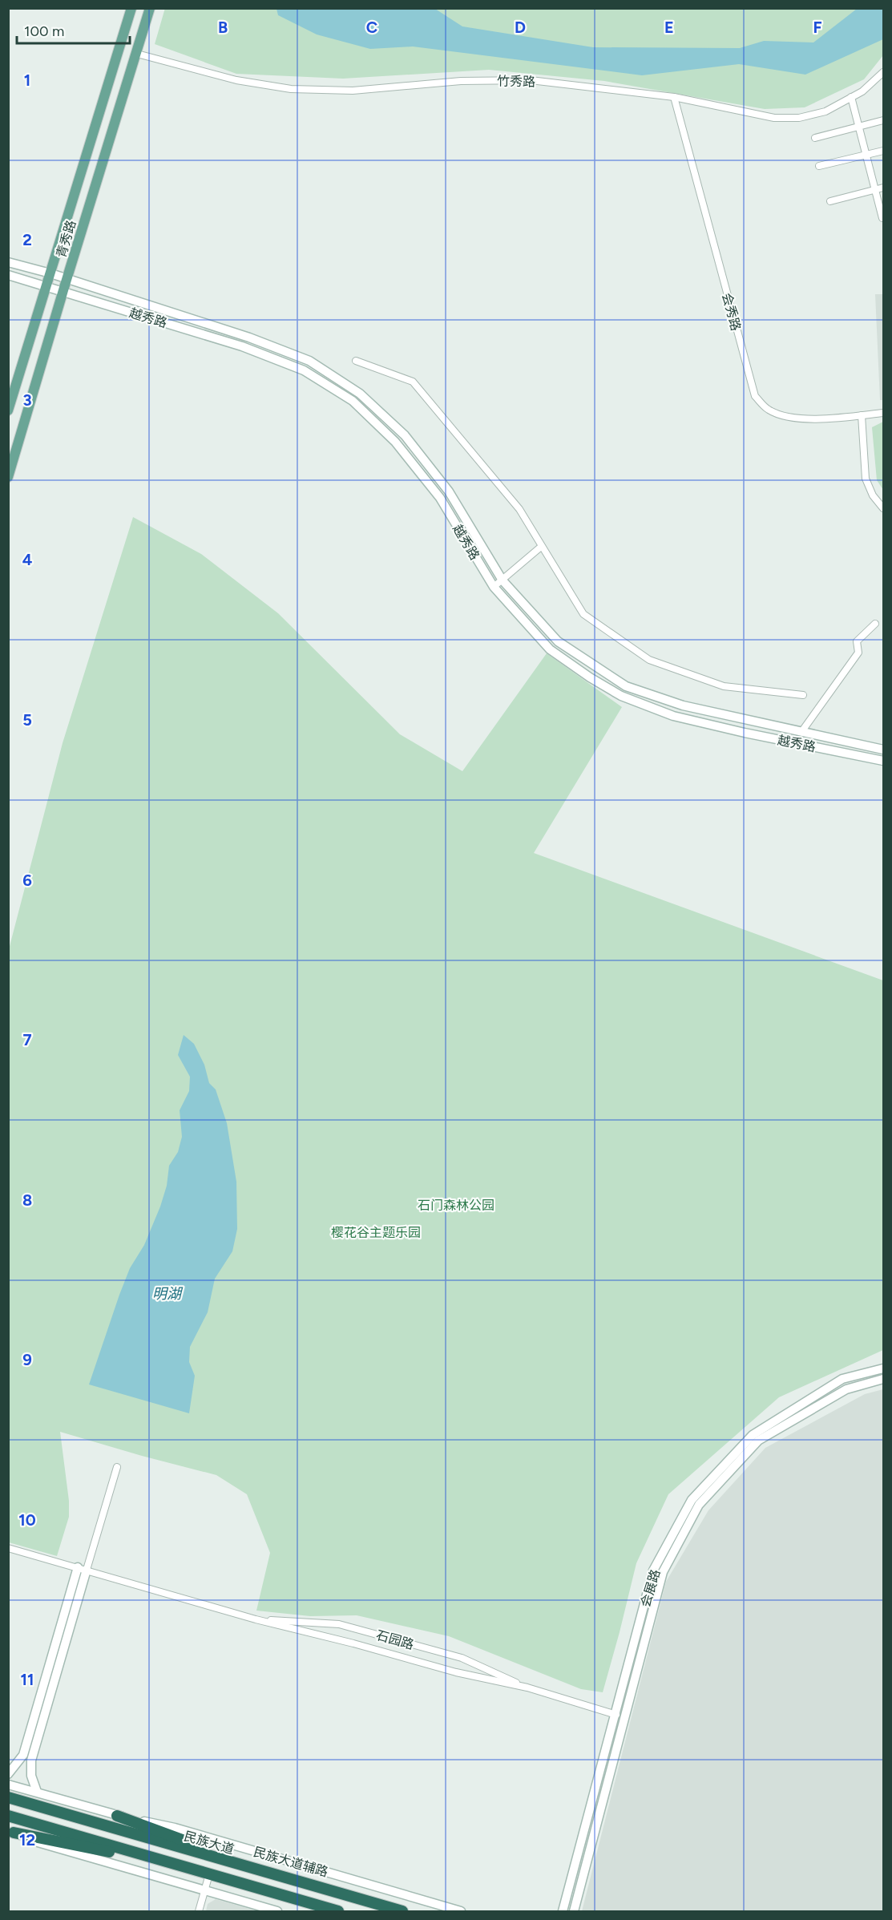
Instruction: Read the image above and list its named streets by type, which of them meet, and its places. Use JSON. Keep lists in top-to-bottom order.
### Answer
{
  "streets": {
    "highway": ["民族大道"],
    "main road": [
      "青秀路",
      "越秀路",
      "会展路",
      "民族大道辅路"
    ],
    "street": ["竹秀路", "会秀路", "石园路"]
  },
  "crossings": [
    ["竹秀路", "青秀路"],
    ["竹秀路", "会秀路"],
    ["青秀路", "越秀路"],
    ["会展路", "石园路"]
  ],
  "water": ["明湖"],
  "parks": ["石门森林公园", "樱花谷主题乐园"],
  "scale_bar": "100 m",
  "grid": {
    "columns": [
      "B",
      "C",
      "D",
      "E",
      "F"
    ],
    "rows": [
      "1",
      "2",
      "3",
      "4",
      "5",
      "6",
      "7",
      "8",
      "9",
      "10",
      "11",
      "12"
    ]
  }
}
